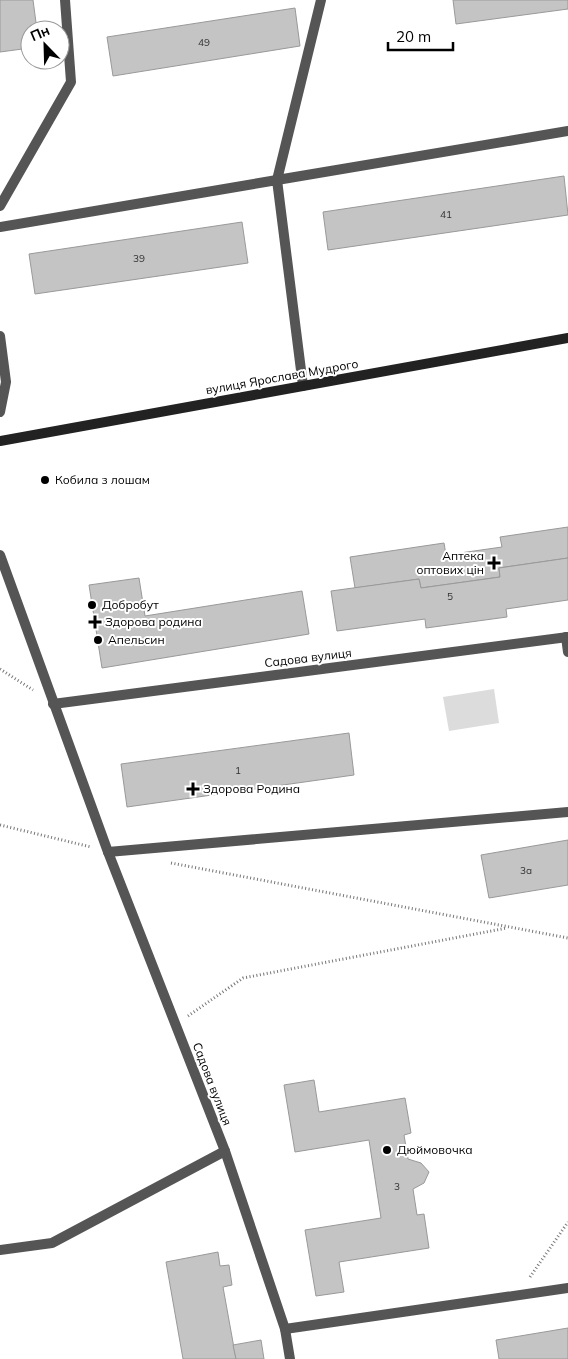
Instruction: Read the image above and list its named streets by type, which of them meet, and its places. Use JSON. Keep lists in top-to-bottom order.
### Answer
{
  "streets": {
    "street": ["вулиця Ярослава Мудрого", "Садова вулиця"]
  },
  "places": {
    "other": [
      "Кобила з лошам",
      "Добробут",
      "Апельсин",
      "Дюймовочка"
    ],
    "health": ["Аптека оптових цін", "Здорова родина", "Здорова Родина"]
  },
  "house_numbers": [
    "49",
    "41",
    "39",
    "5",
    "1",
    "3а",
    "3"
  ],
  "scale_bar": "20 m",
  "north": "top left"
}
